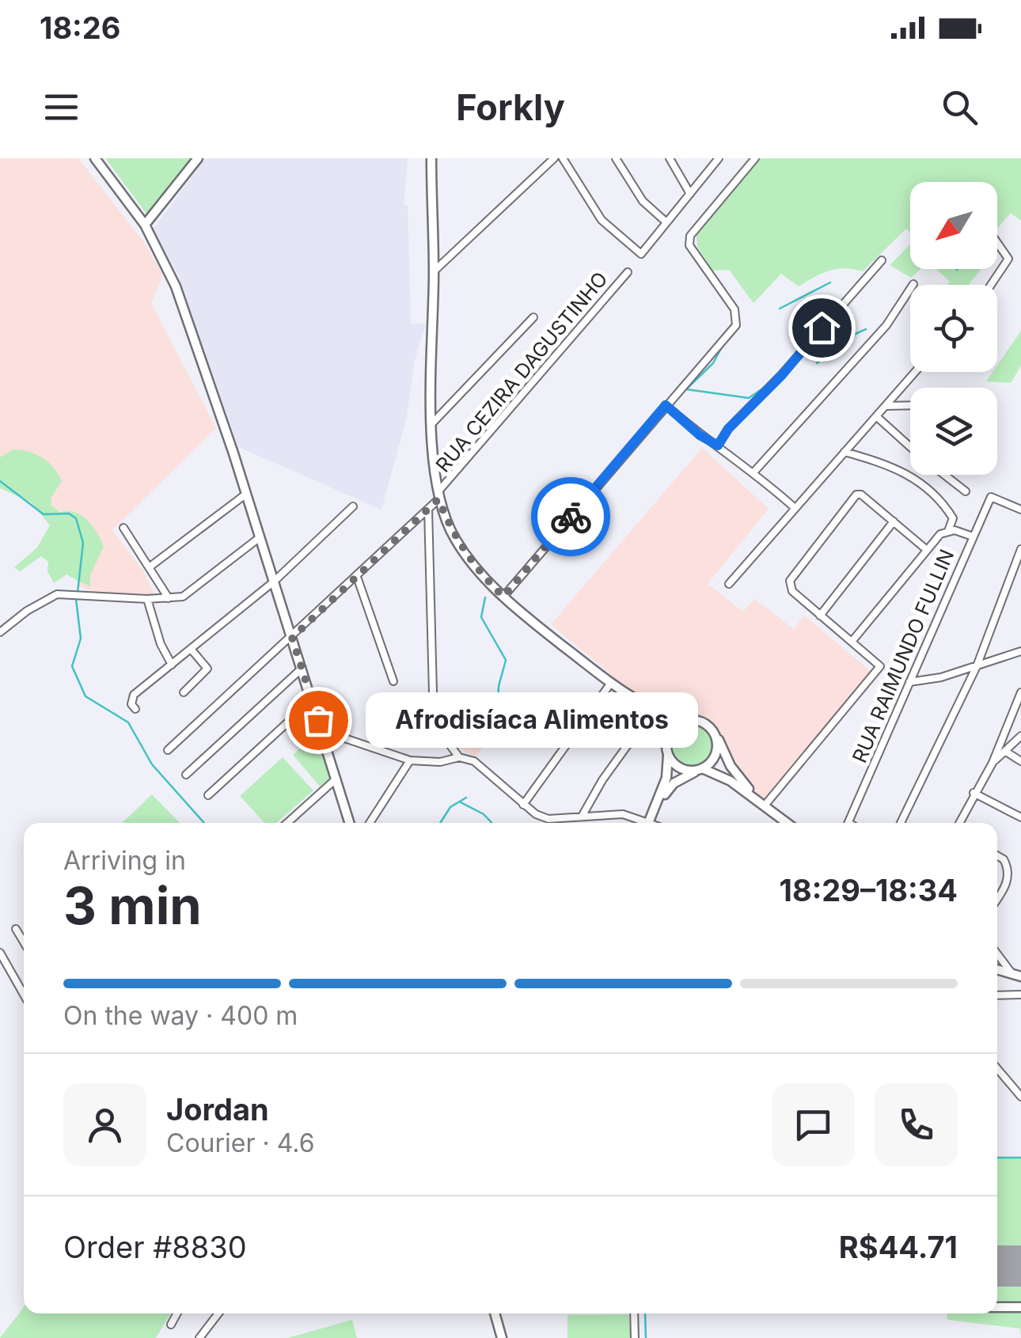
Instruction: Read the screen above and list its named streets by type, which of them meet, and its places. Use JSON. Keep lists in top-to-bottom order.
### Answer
{
  "streets": {
    "street": ["RUA CEZIRA DAGUSTINHO", "RUA RAIMUNDO FULLIN"]
  },
  "places": ["Afrodisíaca Alimentos"],
  "north": "bottom left",
  "page": {
    "status": "18:26",
    "header": "Forkly",
    "bubble": "Afrodisíaca Alimentos",
    "heading": ["3 min", "Arriving in", "18:29–18:34"],
    "panel": [
      "Jordan",
      "Courier · 4.6",
      "Order #8830",
      "R$44.71"
    ],
    "bar": "On the way · 400 m"
  }
}
